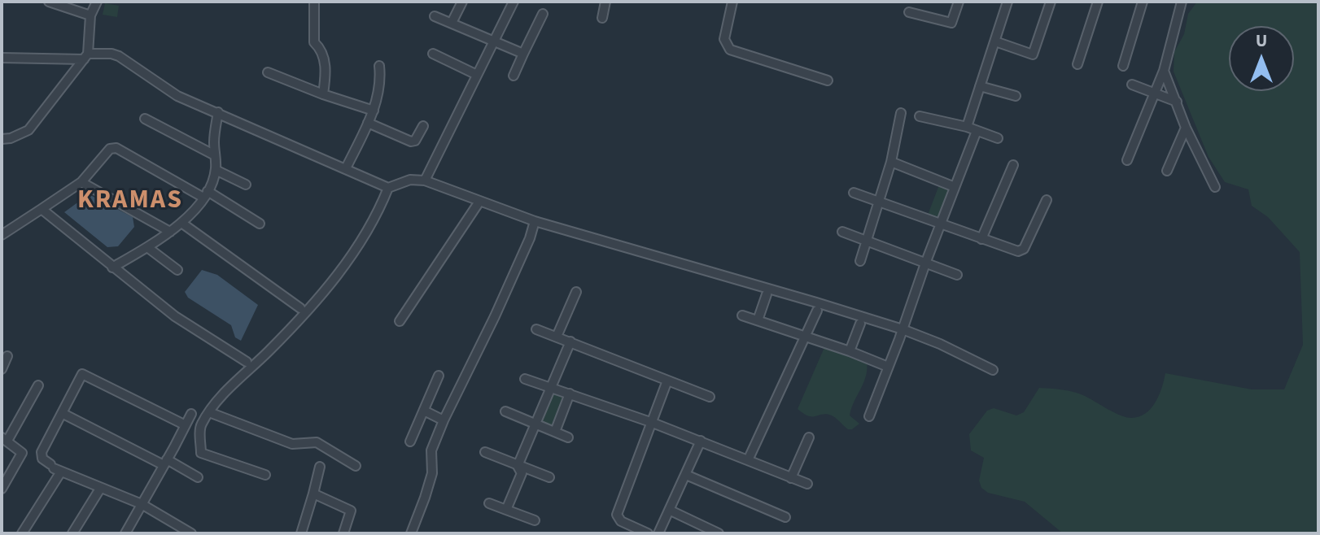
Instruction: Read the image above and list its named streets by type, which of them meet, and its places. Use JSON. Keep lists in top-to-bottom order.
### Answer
{
  "districts": ["KRAMAS"],
  "north": "top"
}
